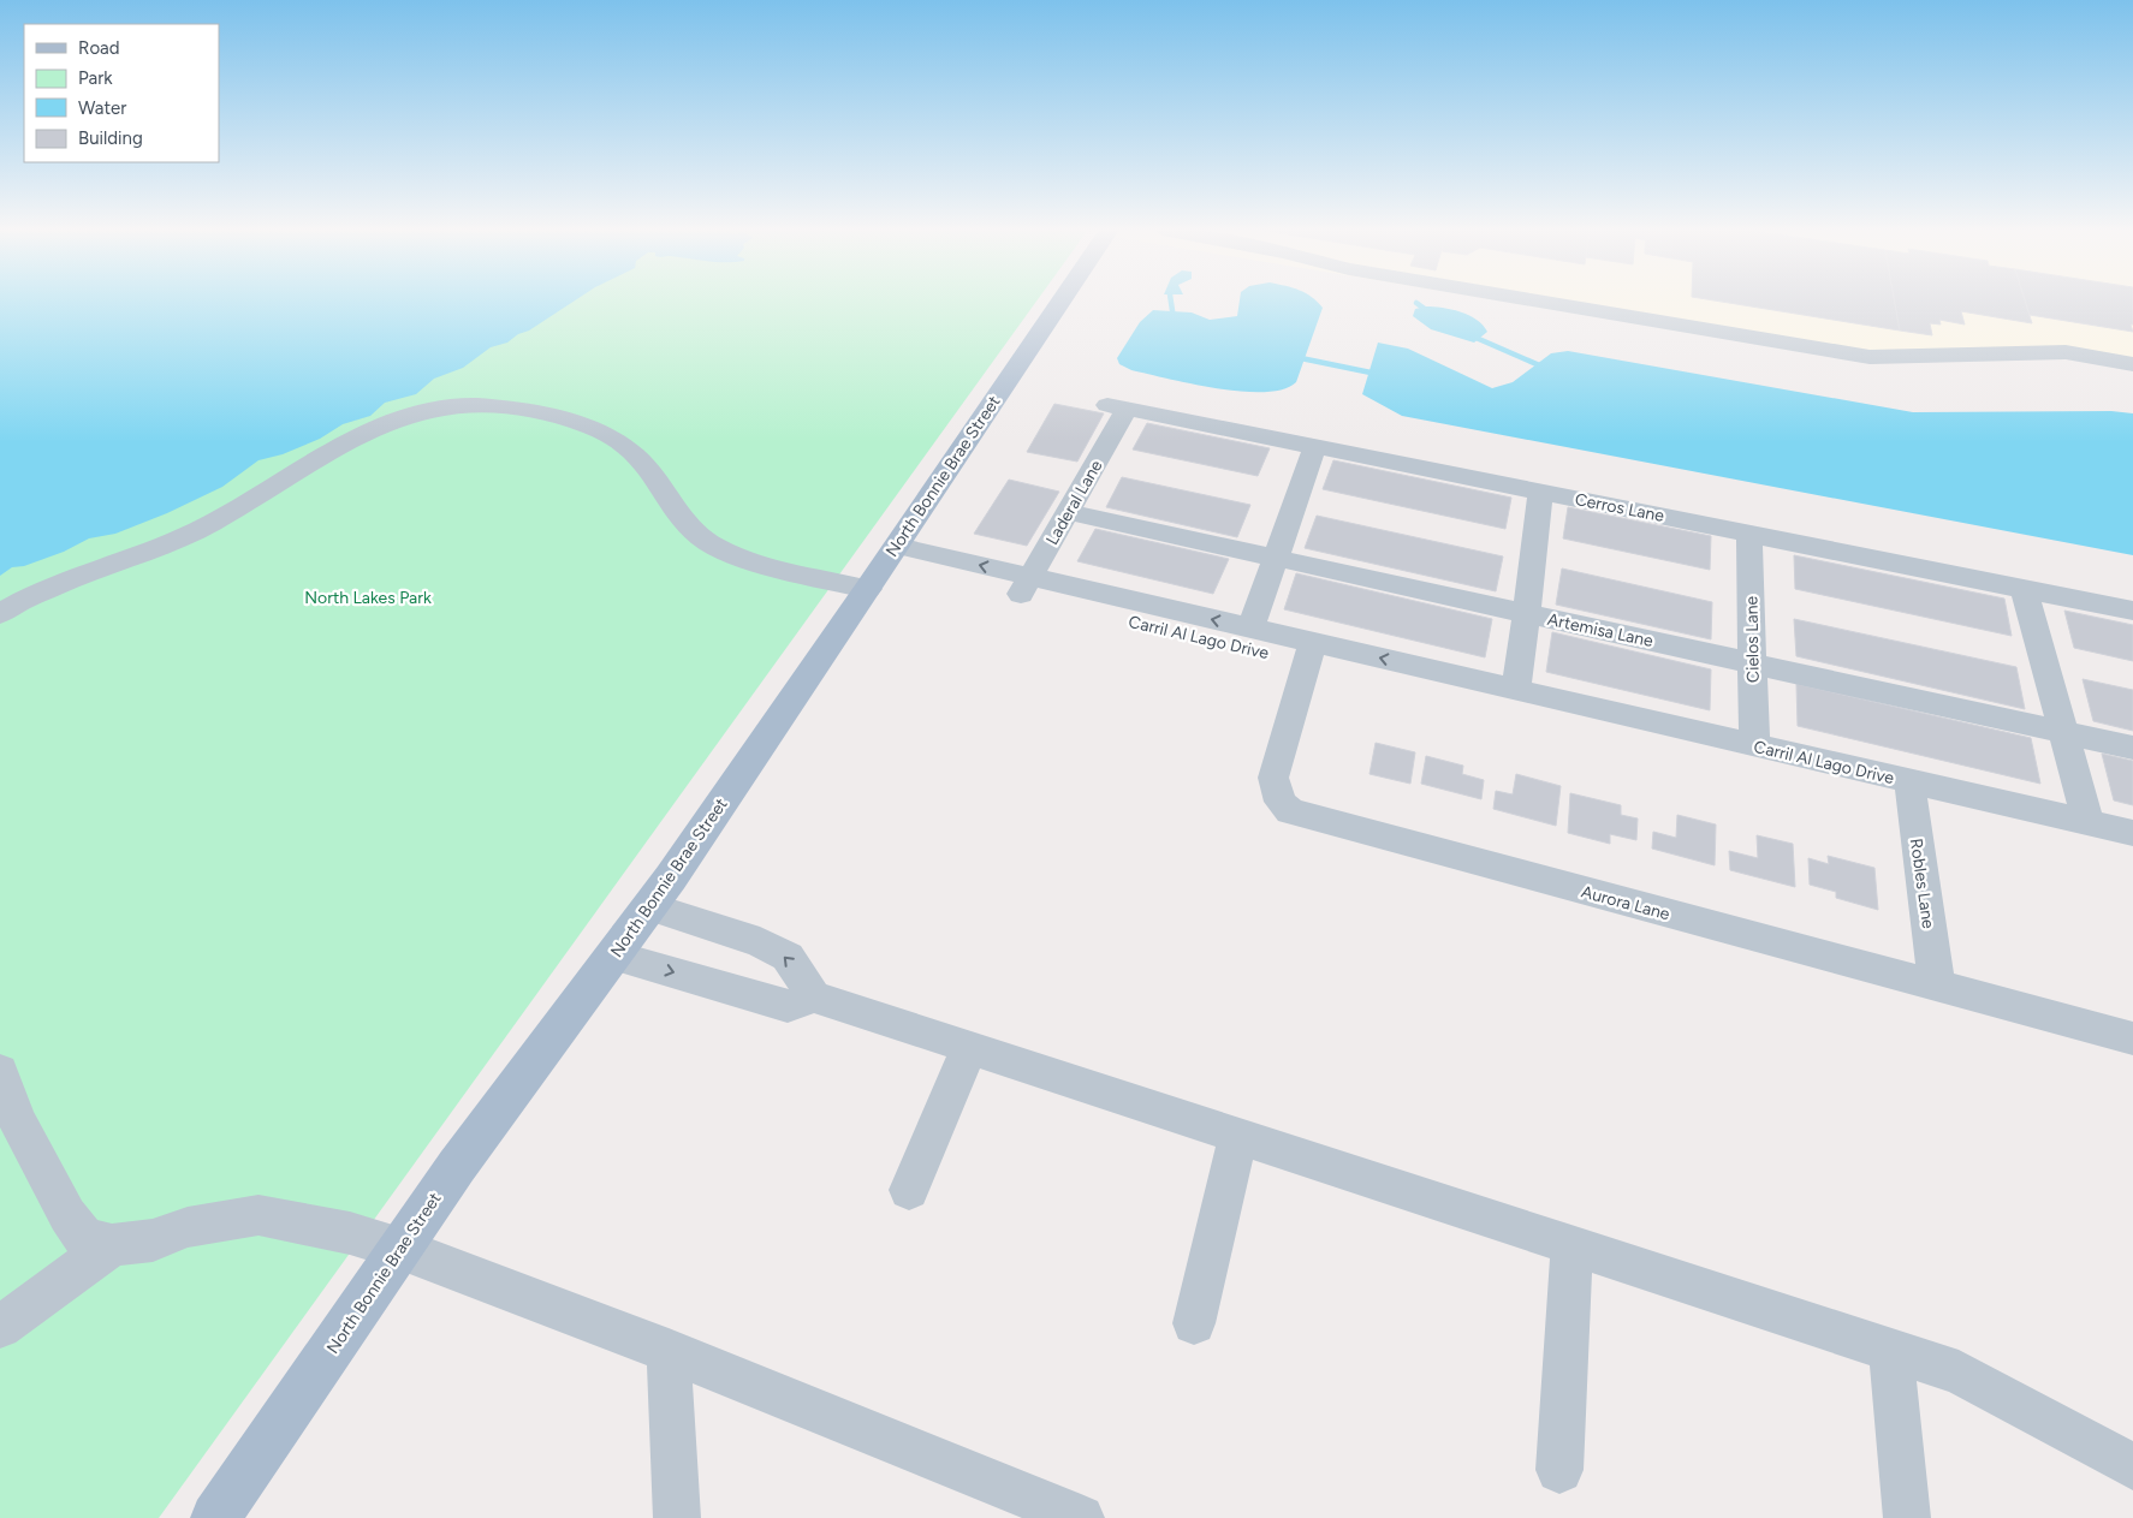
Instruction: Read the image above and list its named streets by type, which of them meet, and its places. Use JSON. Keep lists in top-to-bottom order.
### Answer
{
  "streets": {
    "main road": ["North Bonnie Brae Street"],
    "street": [
      "Laderal Lane",
      "Cerros Lane",
      "Artemisa Lane",
      "Carril Al Lago Drive",
      "Cielos Lane",
      "Robles Lane",
      "Aurora Lane"
    ]
  },
  "crossings": [
    ["North Bonnie Brae Street", "Carril Al Lago Drive"],
    ["Laderal Lane", "Cerros Lane"],
    ["Laderal Lane", "Artemisa Lane"],
    ["Laderal Lane", "Carril Al Lago Drive"],
    ["Cerros Lane", "Cielos Lane"],
    ["Artemisa Lane", "Cielos Lane"],
    ["Carril Al Lago Drive", "Cielos Lane"],
    ["Carril Al Lago Drive", "Robles Lane"],
    ["Carril Al Lago Drive", "Aurora Lane"],
    ["Robles Lane", "Aurora Lane"]
  ],
  "parks": ["North Lakes Park"],
  "legend": [
    "Road",
    "Park",
    "Water",
    "Building"
  ]
}
